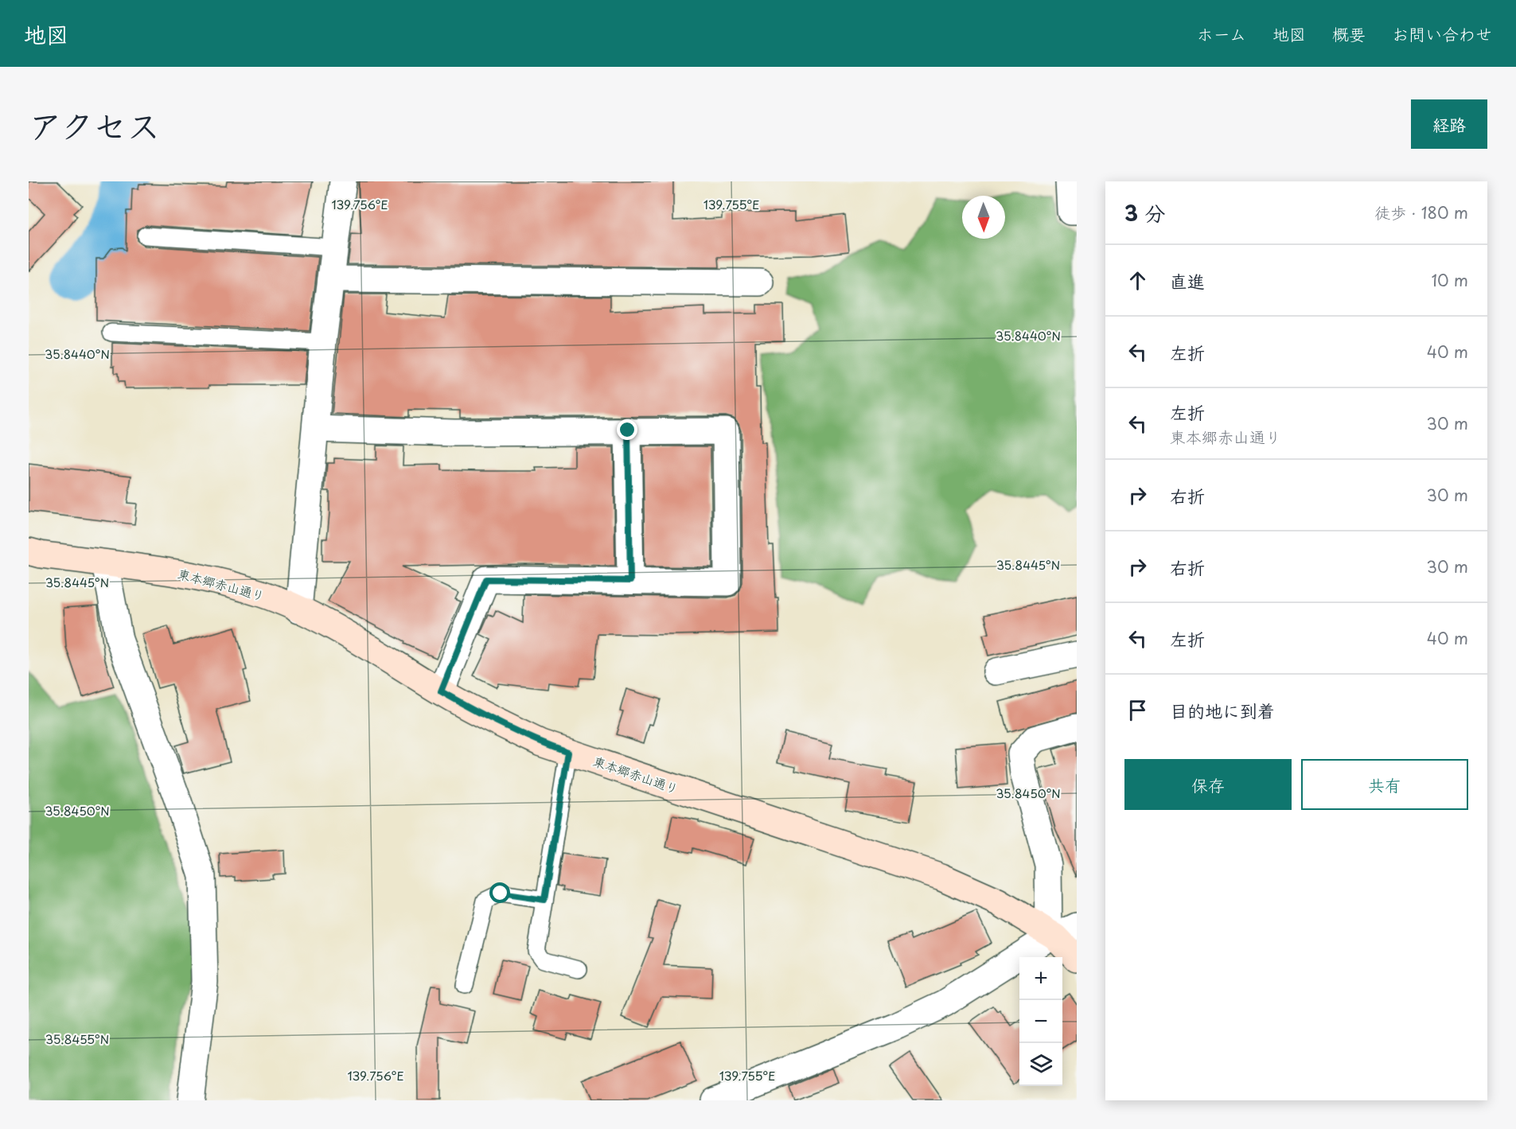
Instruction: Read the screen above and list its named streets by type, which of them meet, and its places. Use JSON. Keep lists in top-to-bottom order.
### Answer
{
  "streets": {
    "street": ["東本郷赤山通り"]
  },
  "north": "bottom",
  "page": {
    "header": "地図",
    "nav": [
      "ホーム",
      "地図",
      "概要",
      "お問い合わせ"
    ],
    "title": "アクセス",
    "buttons": [
      "経路",
      ["保存", "共有"]
    ],
    "heading": ["3 分", "徒歩 · 180 m"],
    "list": [
      ["直進", "10 m"],
      ["左折", "40 m"],
      ["左折", "東本郷赤山通り", "30 m"],
      ["右折", "30 m"],
      ["右折", "30 m"],
      ["左折", "40 m"],
      "目的地に到着"
    ],
    "map_buttons": ["+", "−"]
  },
  "coordinates": [
    "139.756°E",
    "139.755°E",
    "35.8440°N",
    "35.8445°N",
    "35.8450°N",
    "35.8455°N"
  ]
}
